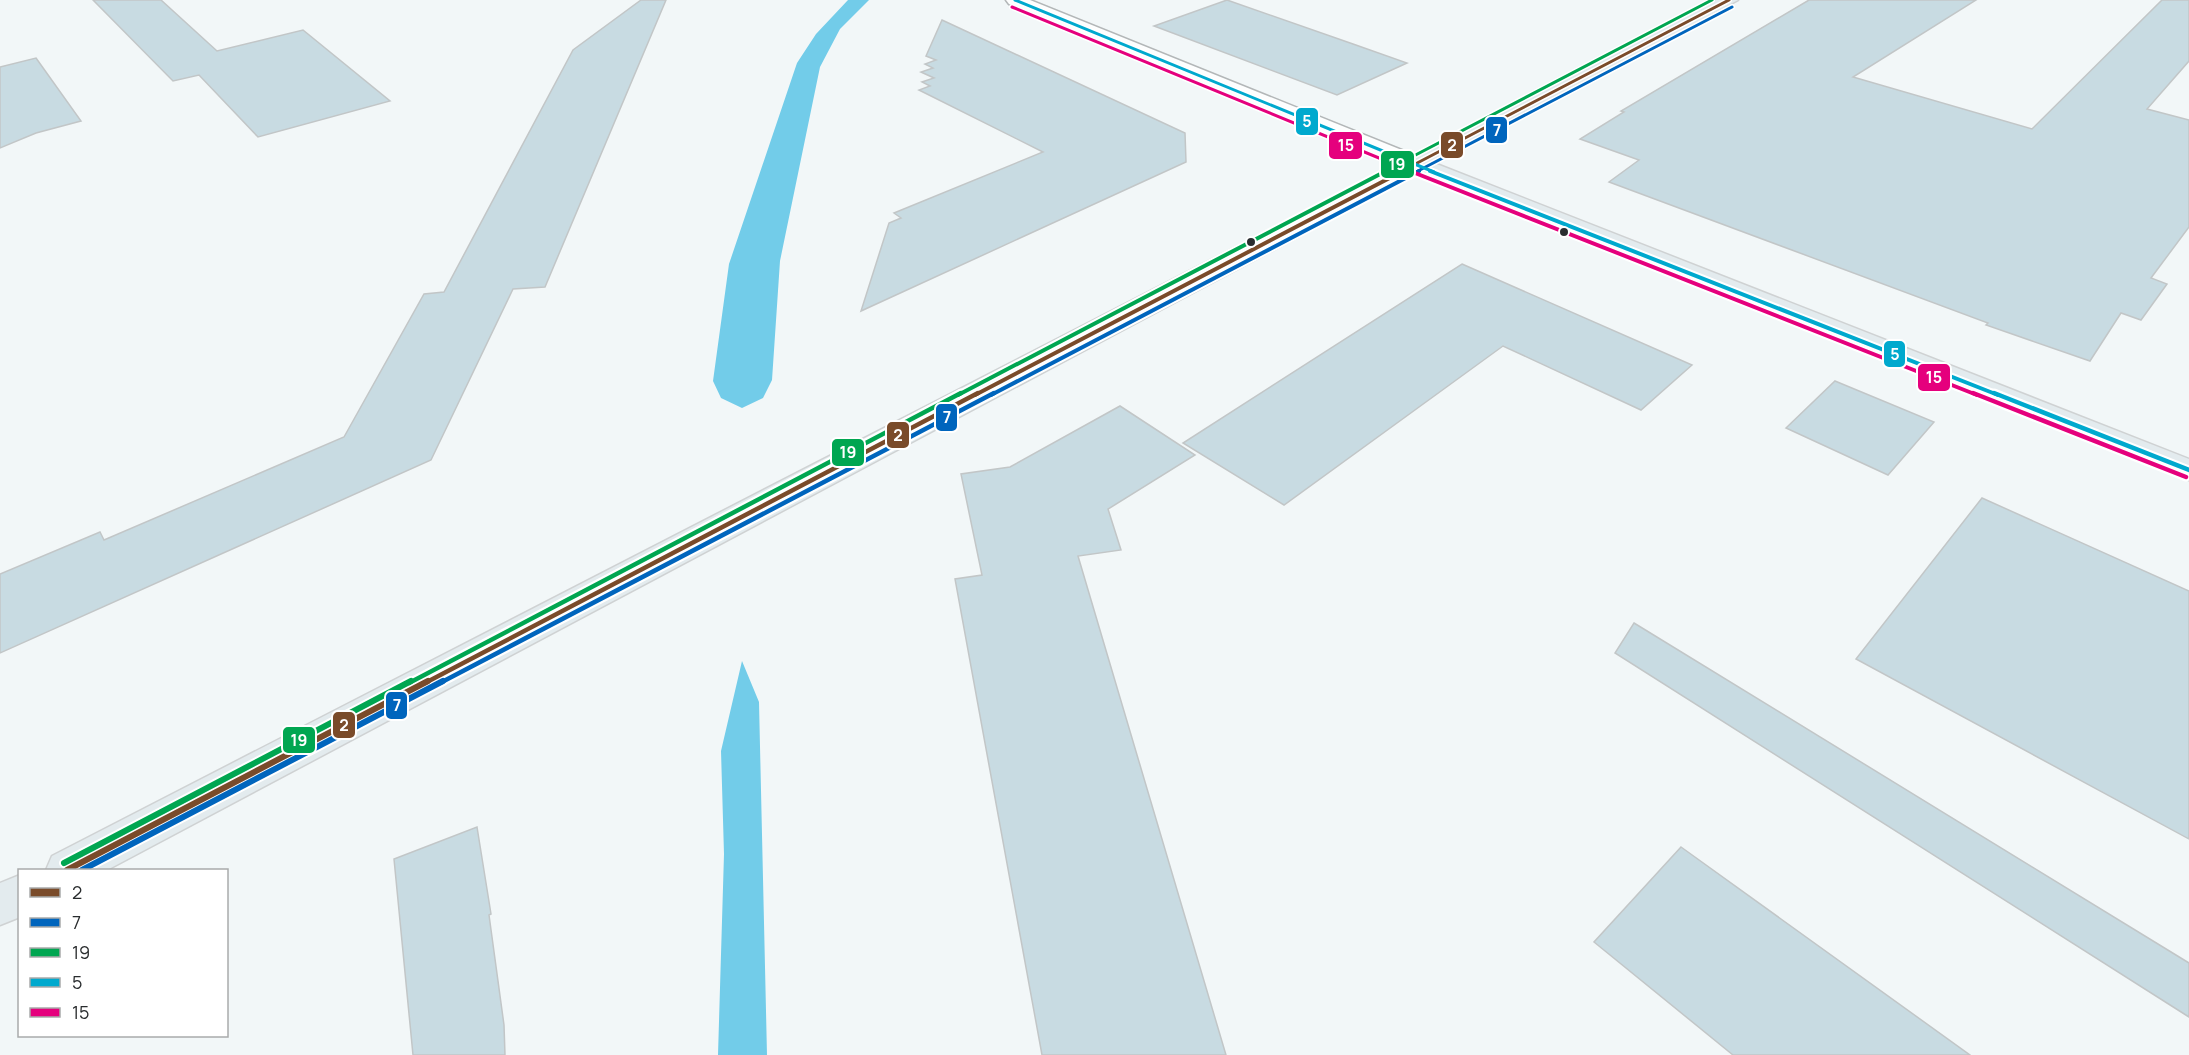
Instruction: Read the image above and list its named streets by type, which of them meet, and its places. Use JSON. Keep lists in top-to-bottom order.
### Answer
{
  "lines": [
    "transit line 2",
    "transit line 19",
    "transit line 5",
    "transit line 7",
    "transit line 15"
  ],
  "legend": [
    "2",
    "7",
    "19",
    "5",
    "15"
  ]
}
